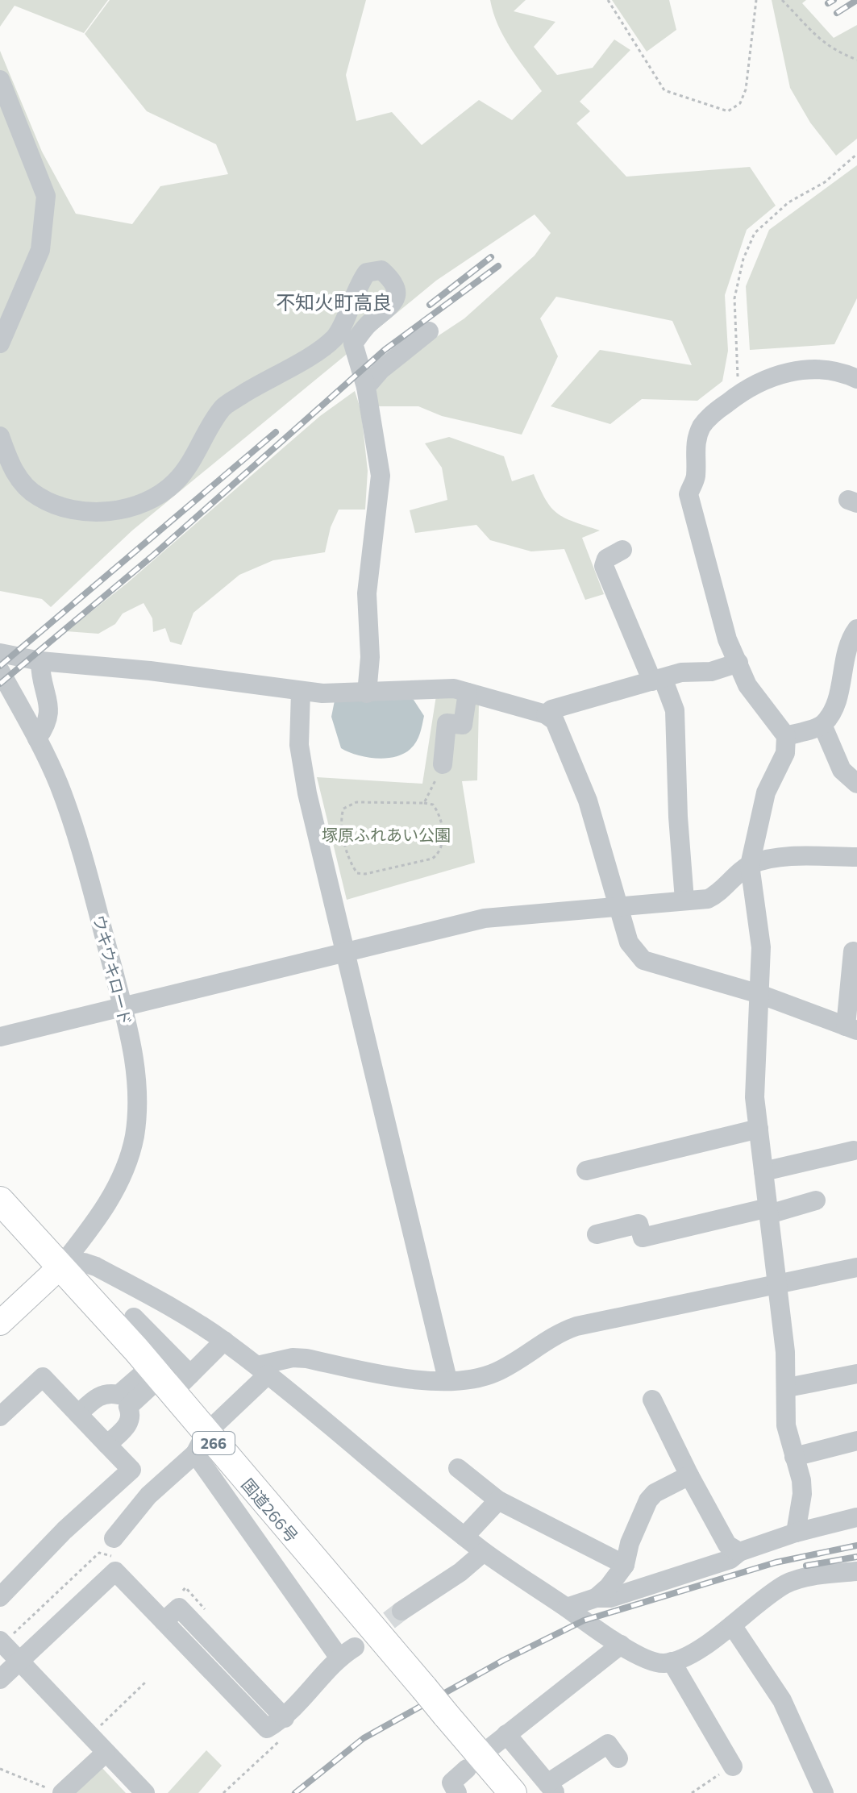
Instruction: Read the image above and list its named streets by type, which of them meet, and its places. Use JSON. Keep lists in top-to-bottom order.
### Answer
{
  "streets": {
    "highway": ["266", "国道266号"],
    "street": ["ウキウキロード"]
  },
  "crossings": [
    ["ウキウキロード", "国道266号"]
  ],
  "districts": ["不知火町高良"],
  "parks": ["塚原ふれあい公園"]
}
